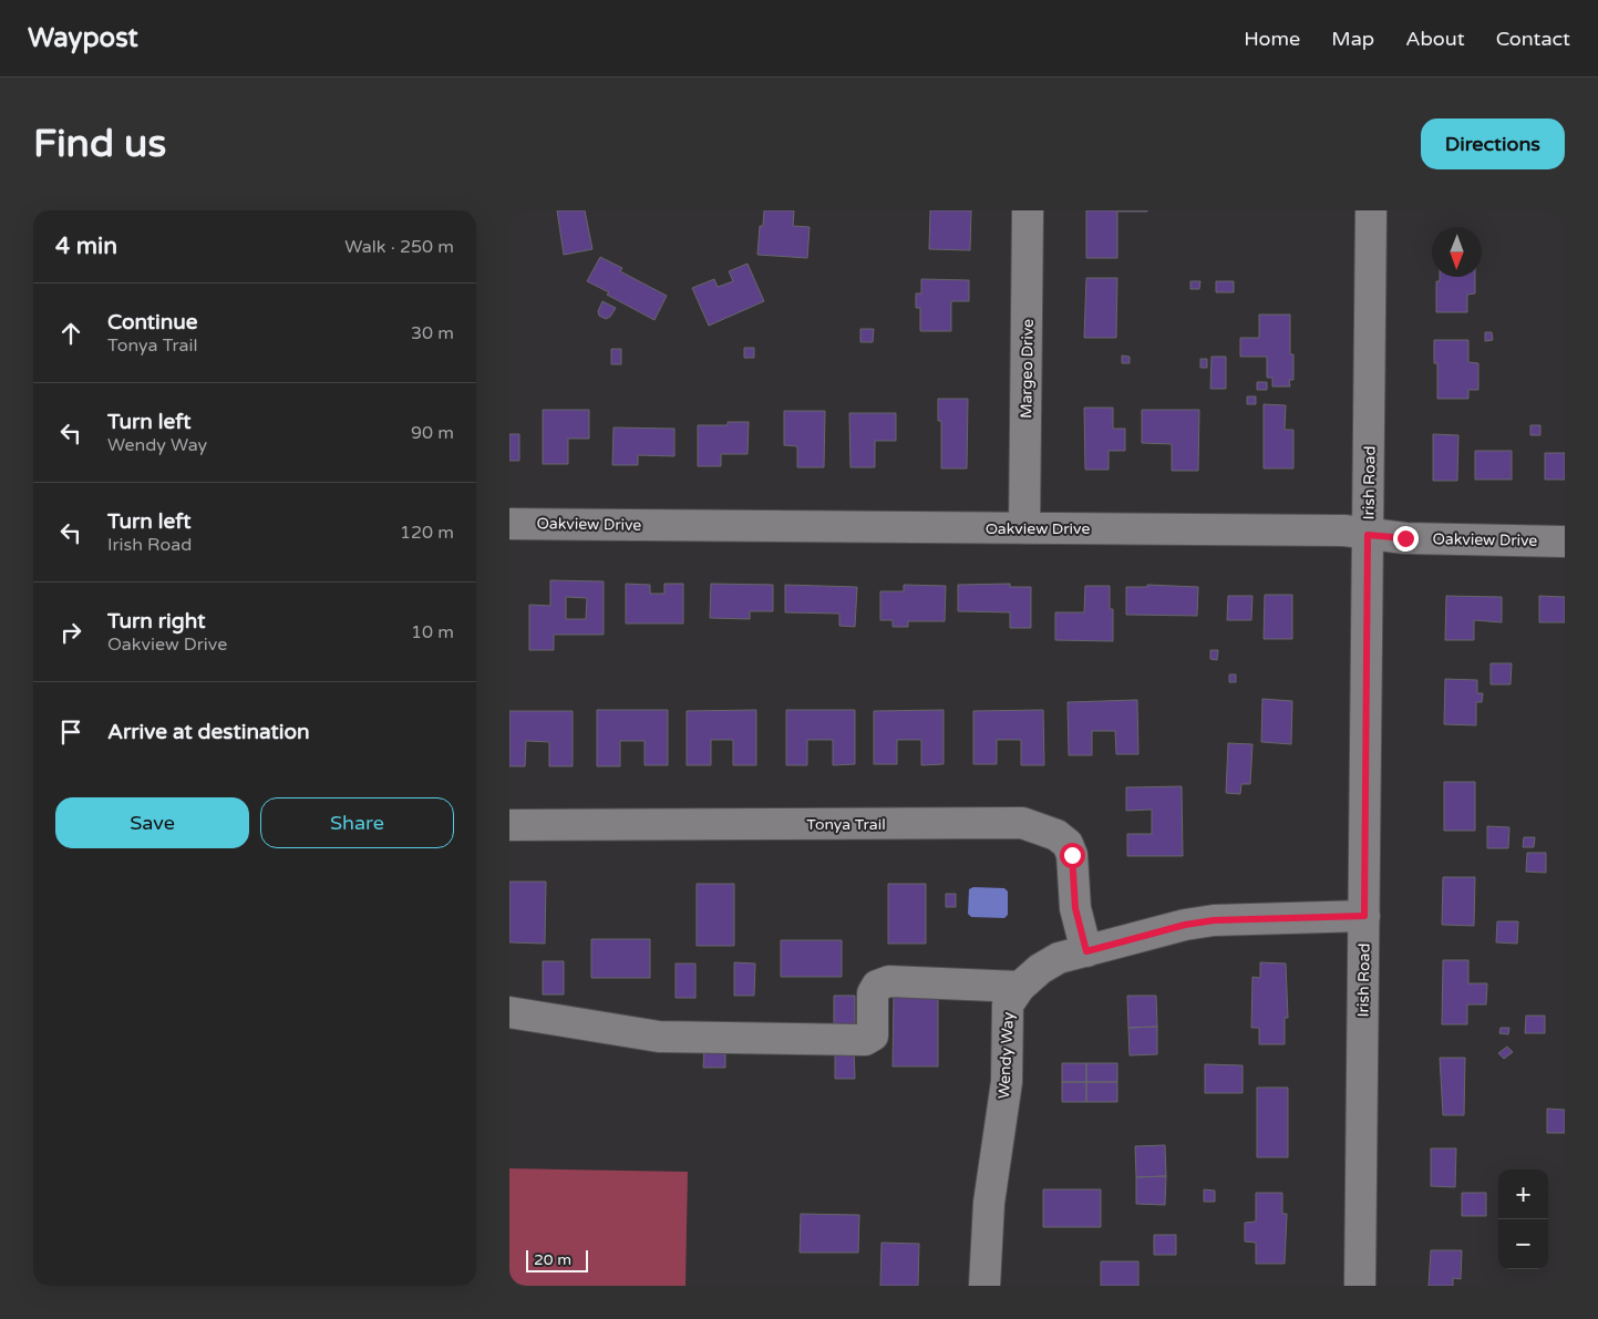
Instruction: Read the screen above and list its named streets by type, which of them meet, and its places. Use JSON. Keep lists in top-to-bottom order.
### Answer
{
  "streets": {
    "street": [
      "Margeo Drive",
      "Irish Road",
      "Oakview Drive",
      "Tonya Trail",
      "Wendy Way"
    ]
  },
  "crossings": [
    ["Margeo Drive", "Oakview Drive"],
    ["Irish Road", "Oakview Drive"],
    ["Irish Road", "Wendy Way"],
    ["Tonya Trail", "Wendy Way"]
  ],
  "scale_bar": "20 m",
  "north": "bottom",
  "page": {
    "header": "Waypost",
    "nav": [
      "Home",
      "Map",
      "About",
      "Contact"
    ],
    "buttons": [
      "Directions",
      ["Save", "Share"]
    ],
    "title": "Find us",
    "heading": ["4 min", "Walk · 250 m"],
    "list": [
      ["Continue", "Tonya Trail", "30 m"],
      ["Turn left", "Wendy Way", "90 m"],
      ["Turn left", "Irish Road", "120 m"],
      ["Turn right", "Oakview Drive", "10 m"],
      "Arrive at destination"
    ],
    "map_buttons": ["+", "−"],
    "scale": "20 m"
  }
}
